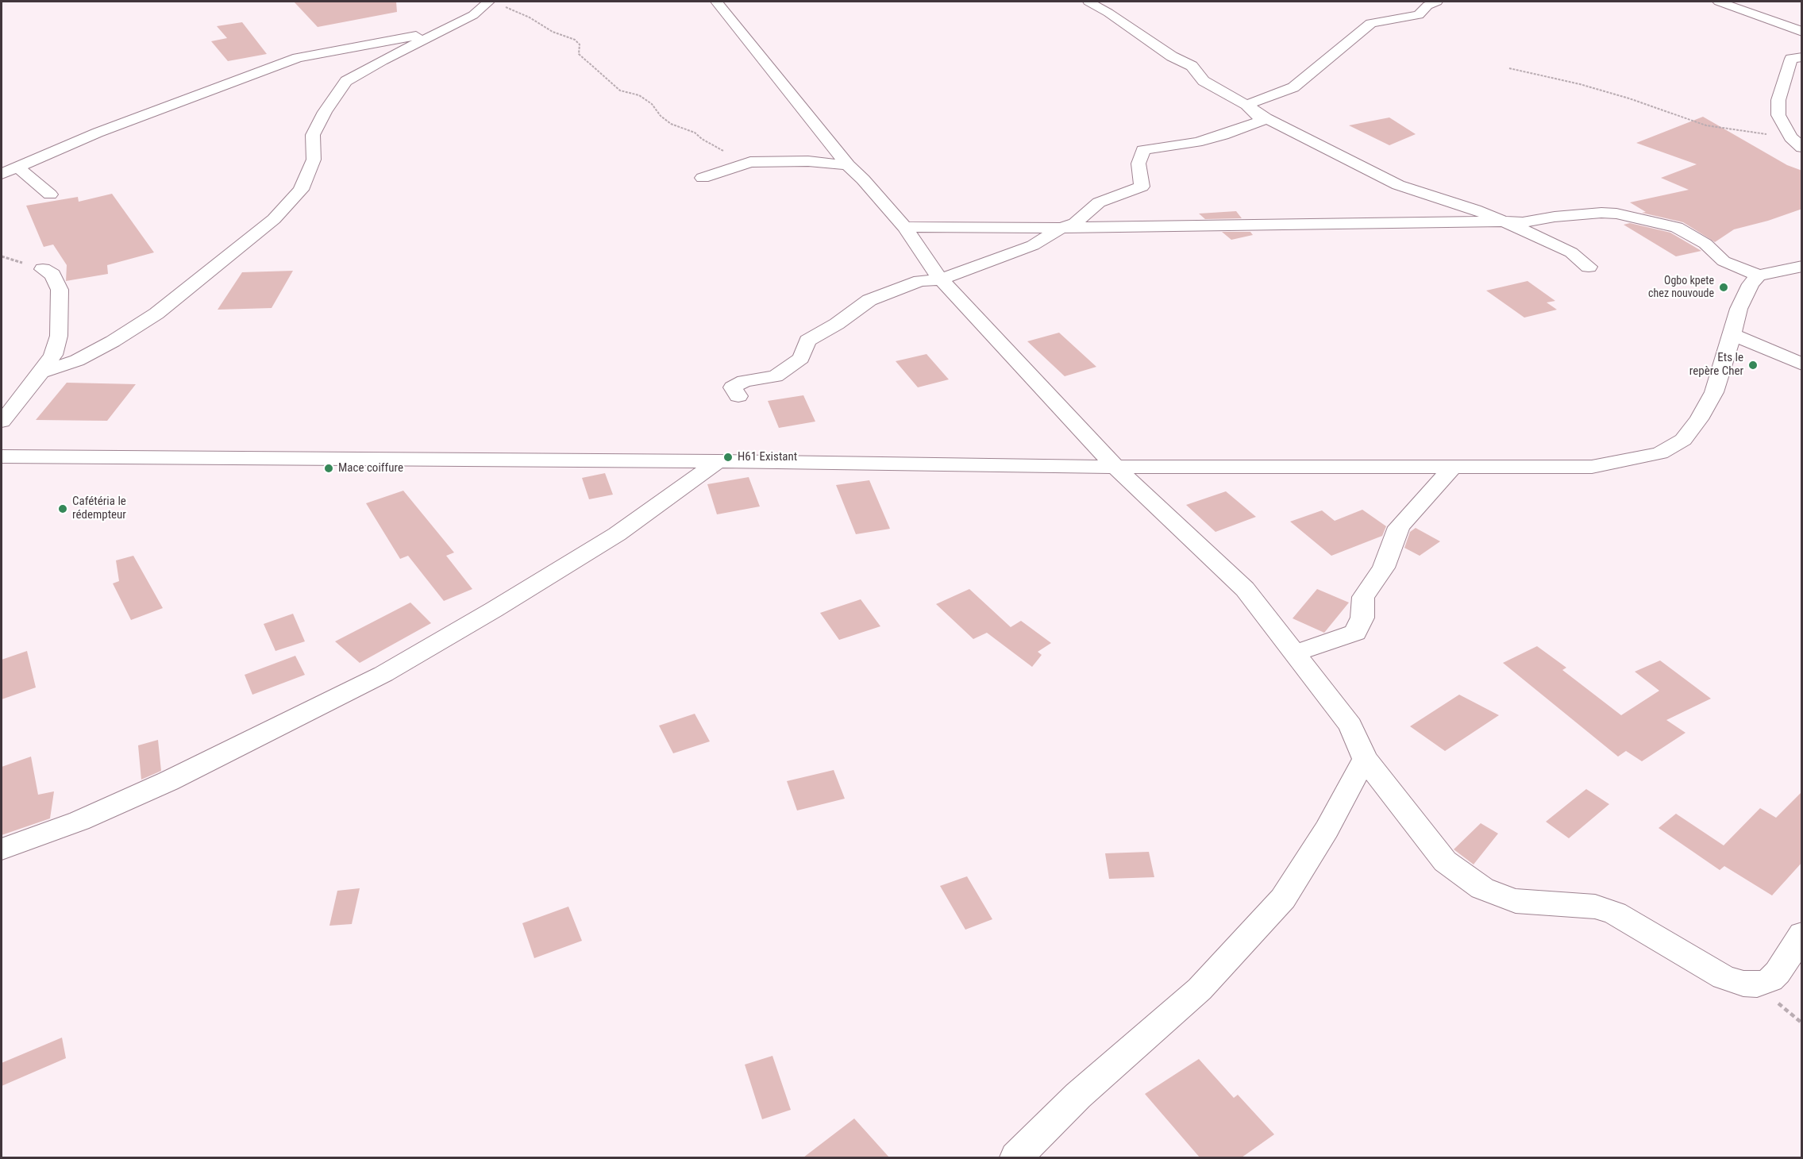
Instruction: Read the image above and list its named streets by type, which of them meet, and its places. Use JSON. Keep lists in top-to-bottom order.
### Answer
{
  "places": [
    "Ogbo kpete chez nouvoude",
    "Ets le repère Cher",
    "H61 Existant",
    "Mace coiffure",
    "Cafétéria le rédempteur"
  ]
}
